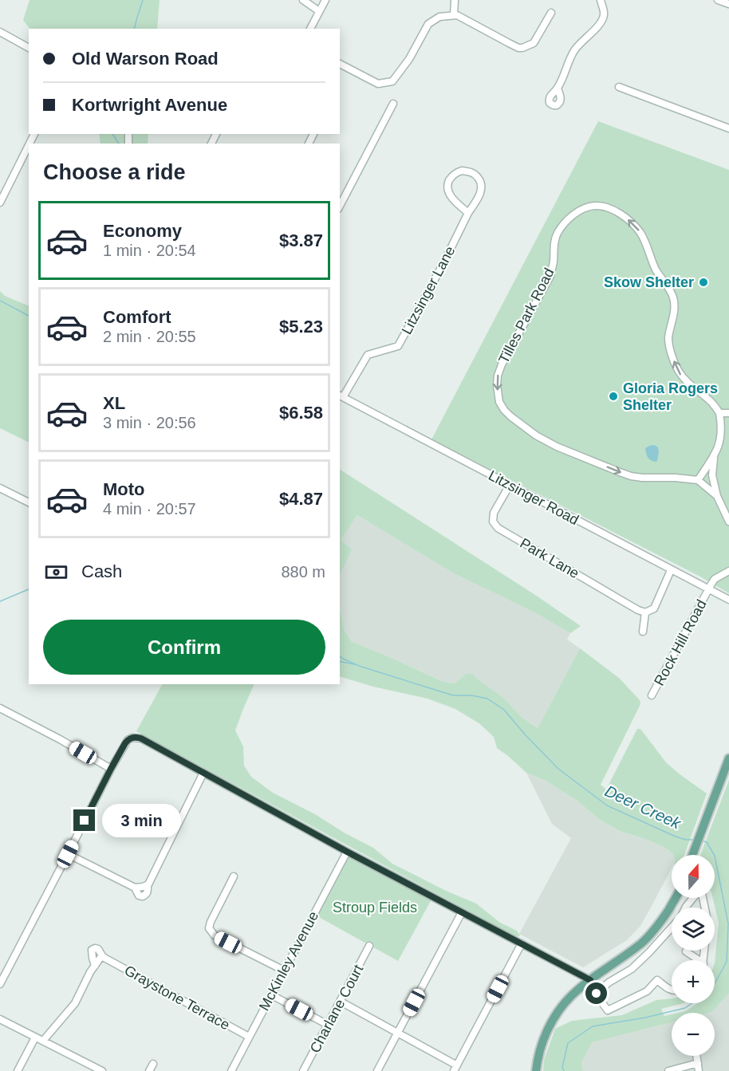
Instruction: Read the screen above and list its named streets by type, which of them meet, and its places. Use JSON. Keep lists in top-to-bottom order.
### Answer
{
  "streets": {
    "street": [
      "Litzsinger Lane",
      "Tilles Park Road",
      "Litzsinger Road",
      "Park Lane",
      "Rock Hill Road",
      "McKinley Avenue",
      "Graystone Terrace",
      "Charlane Court"
    ]
  },
  "crossings": [
    ["Litzsinger Lane", "Litzsinger Road"],
    ["Litzsinger Road", "Park Lane"],
    ["Litzsinger Road", "Rock Hill Road"],
    ["McKinley Avenue", "Graystone Terrace"]
  ],
  "water": ["Deer Creek"],
  "parks": ["Stroup Fields"],
  "places": ["Skow Shelter", "Gloria Rogers Shelter"],
  "north": "top",
  "page": {
    "banner": ["Old Warson Road", "Kortwright Avenue"],
    "heading": "Choose a ride",
    "list": [
      {
        "name": "Economy",
        "note": "1 min · 20:54",
        "value": "$3.87"
      },
      {
        "name": "Comfort",
        "note": "2 min · 20:55",
        "value": "$5.23"
      },
      {
        "name": "XL",
        "note": "3 min · 20:56",
        "value": "$6.58"
      },
      {
        "name": "Moto",
        "note": "4 min · 20:57",
        "value": "$4.87"
      }
    ],
    "pay": ["Cash", "880 m"],
    "buttons": "Confirm",
    "bubble": "3 min",
    "map_buttons": ["+", "−"]
  }
}
